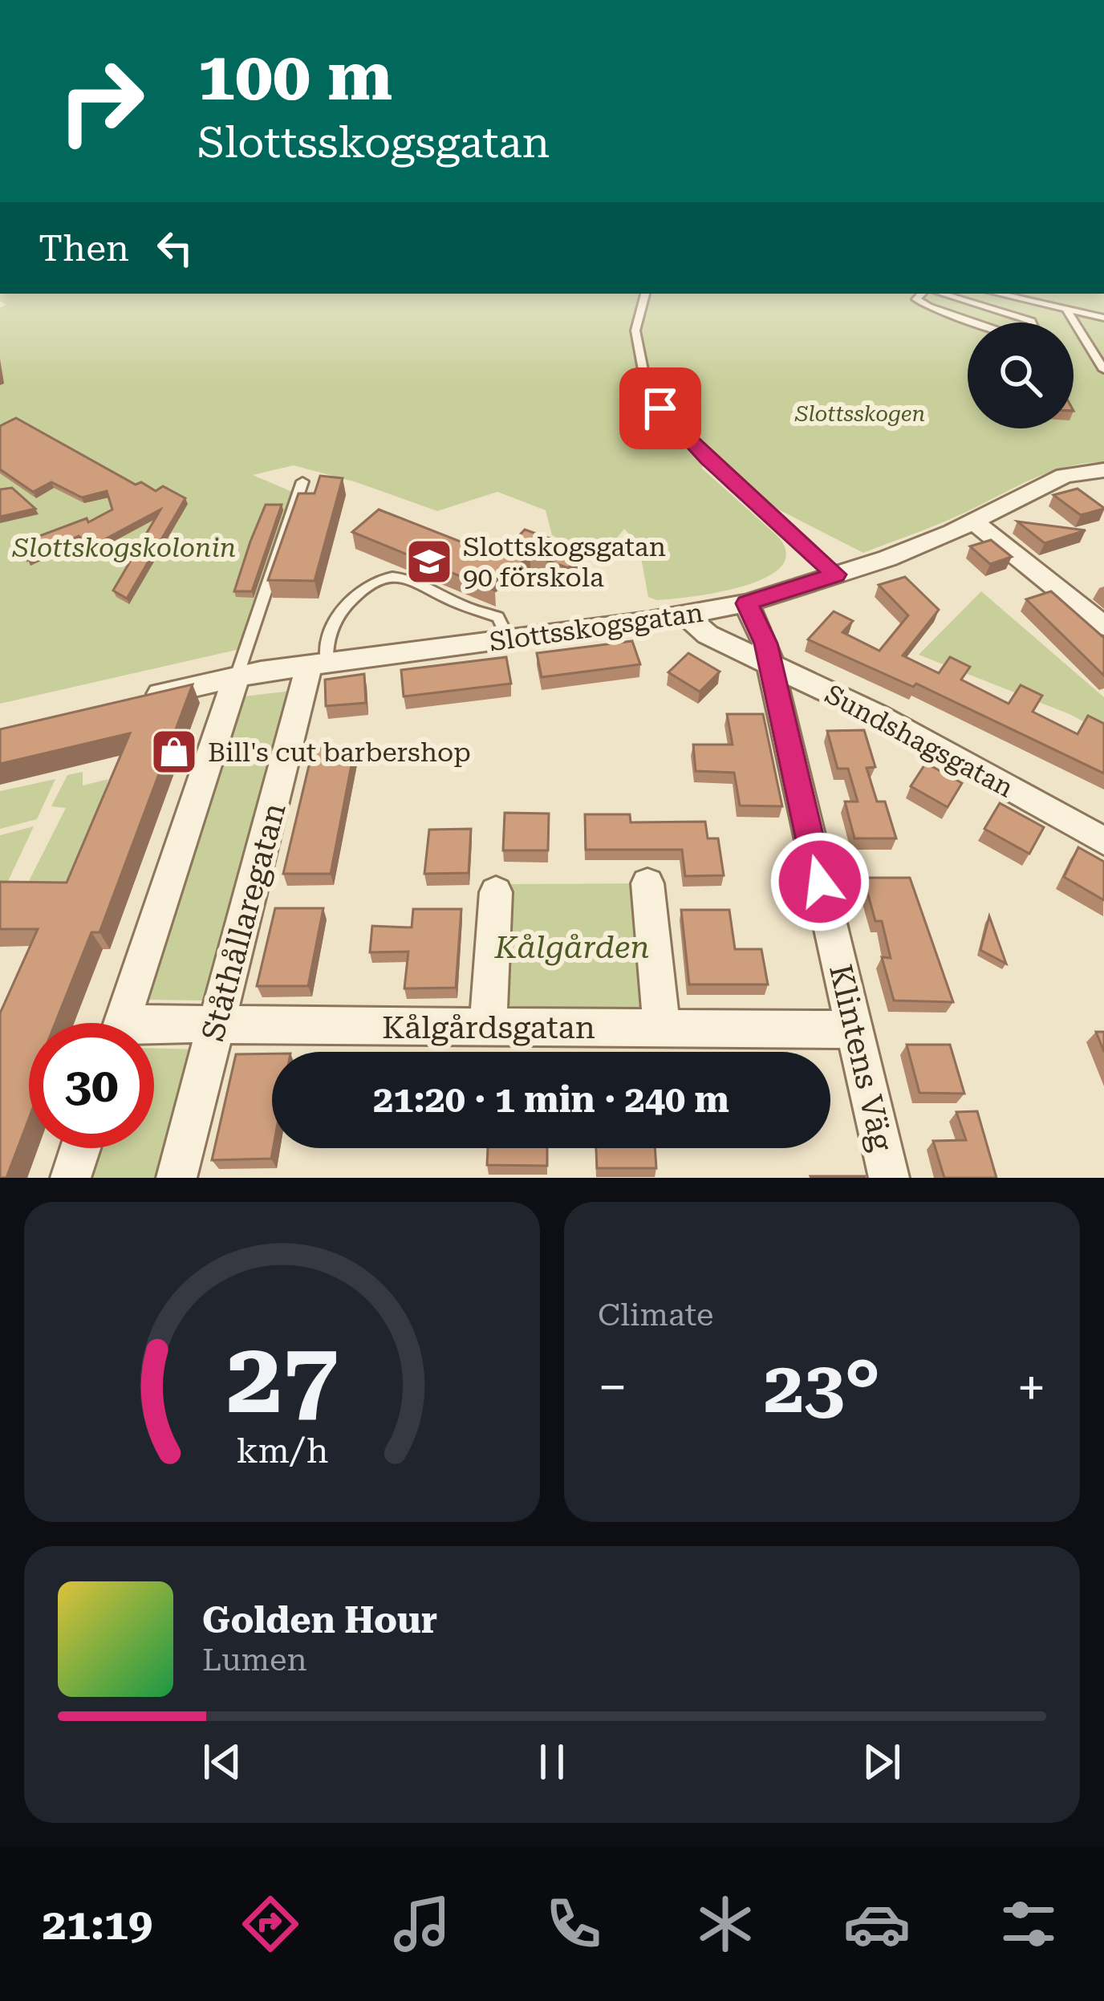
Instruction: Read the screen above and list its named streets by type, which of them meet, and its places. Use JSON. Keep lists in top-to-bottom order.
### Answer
{
  "streets": {
    "street": [
      "Slottsskogsgatan",
      "Sundshagsgatan",
      "Ståthållaregatan",
      "Kålgårdsgatan",
      "Klintens Väg"
    ]
  },
  "crossings": [
    ["Slottsskogsgatan", "Sundshagsgatan"],
    ["Slottsskogsgatan", "Ståthållaregatan"],
    ["Slottsskogsgatan", "Klintens Väg"],
    ["Sundshagsgatan", "Klintens Väg"],
    ["Ståthållaregatan", "Kålgårdsgatan"],
    ["Kålgårdsgatan", "Klintens Väg"]
  ],
  "parks": ["Slottsskogen", "Slottskogskolonin", "Kålgården"],
  "places": {
    "school or university": ["Slottskogsgatan 90 förskola"],
    "shop": ["Bill's cut barbershop"]
  },
  "page": {
    "turn": ["100 m", "Slottsskogsgatan"],
    "then": "Then",
    "limit": "30",
    "trip": "21:20 · 1 min · 240 m",
    "tile": "Climate",
    "heat": ["−", "23°", "+"],
    "song": ["Golden Hour", "Lumen"],
    "tabs": "21:19",
    "gauge": ["27", "km/h"]
  }
}
